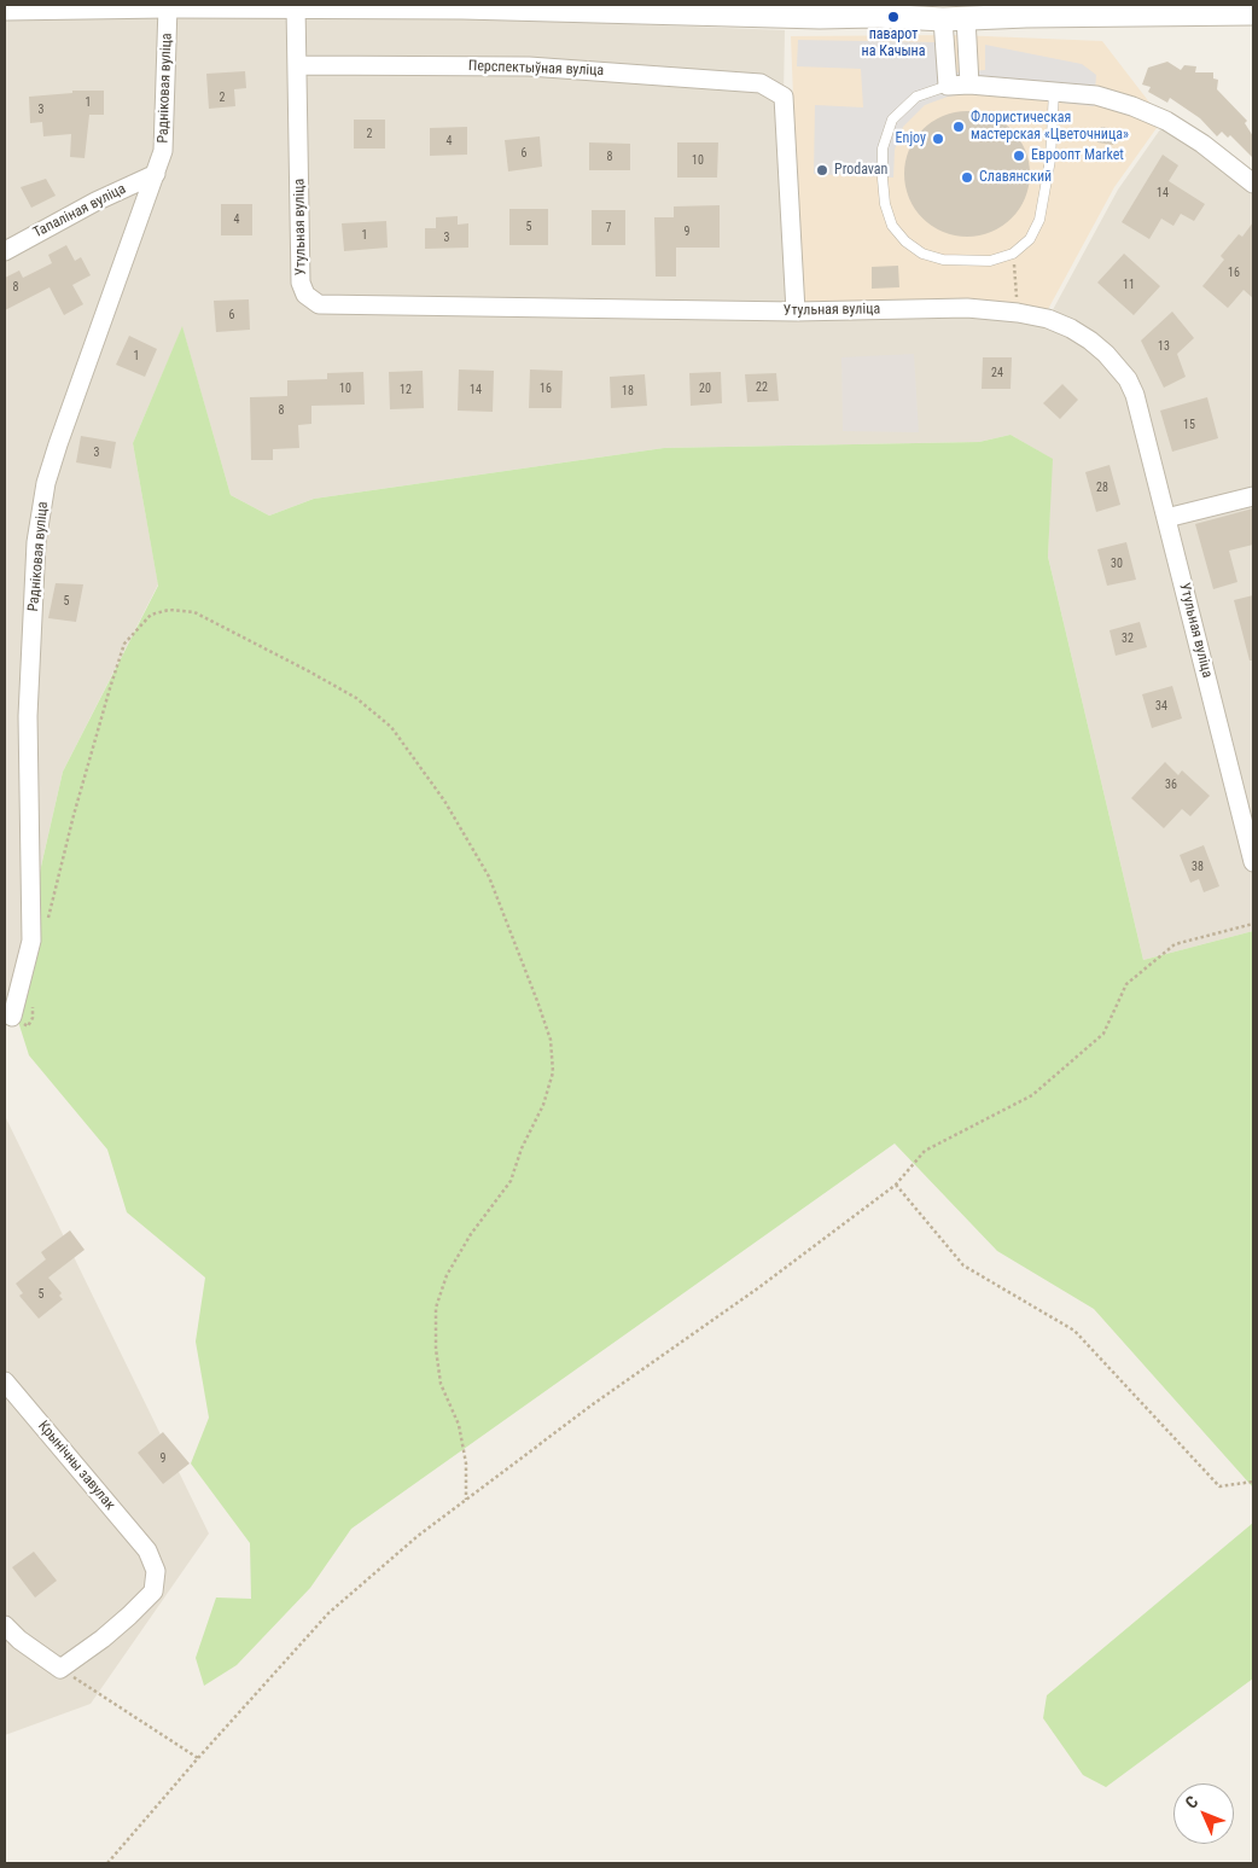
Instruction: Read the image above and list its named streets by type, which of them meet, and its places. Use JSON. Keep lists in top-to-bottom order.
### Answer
{
  "streets": {
    "street": [
      "Перспектыўная вуліца",
      "Радніковая вуліца",
      "Тапаліная вуліца",
      "Утульная вуліца",
      "Крынічны завулак"
    ]
  },
  "crossings": [
    ["Перспектыўная вуліца", "Утульная вуліца"],
    ["Радніковая вуліца", "Тапаліная вуліца"]
  ],
  "places": [
    "паварот на Качына",
    "Флористическая мастерская «Цветочница»",
    "Enjoy",
    "Евроопт Market",
    "Prodavan",
    "Славянский"
  ],
  "house_numbers": [
    "2",
    "1",
    "3",
    "2",
    "4",
    "6",
    "8",
    "10",
    "14",
    "4",
    "5",
    "7",
    "9",
    "1",
    "3",
    "16",
    "11",
    "8",
    "6",
    "13",
    "1",
    "24",
    "22",
    "10",
    "16",
    "20",
    "12",
    "14",
    "18",
    "8",
    "15",
    "3",
    "28",
    "30",
    "5",
    "32",
    "34",
    "36",
    "38",
    "5",
    "9"
  ],
  "north": "top left"
}
